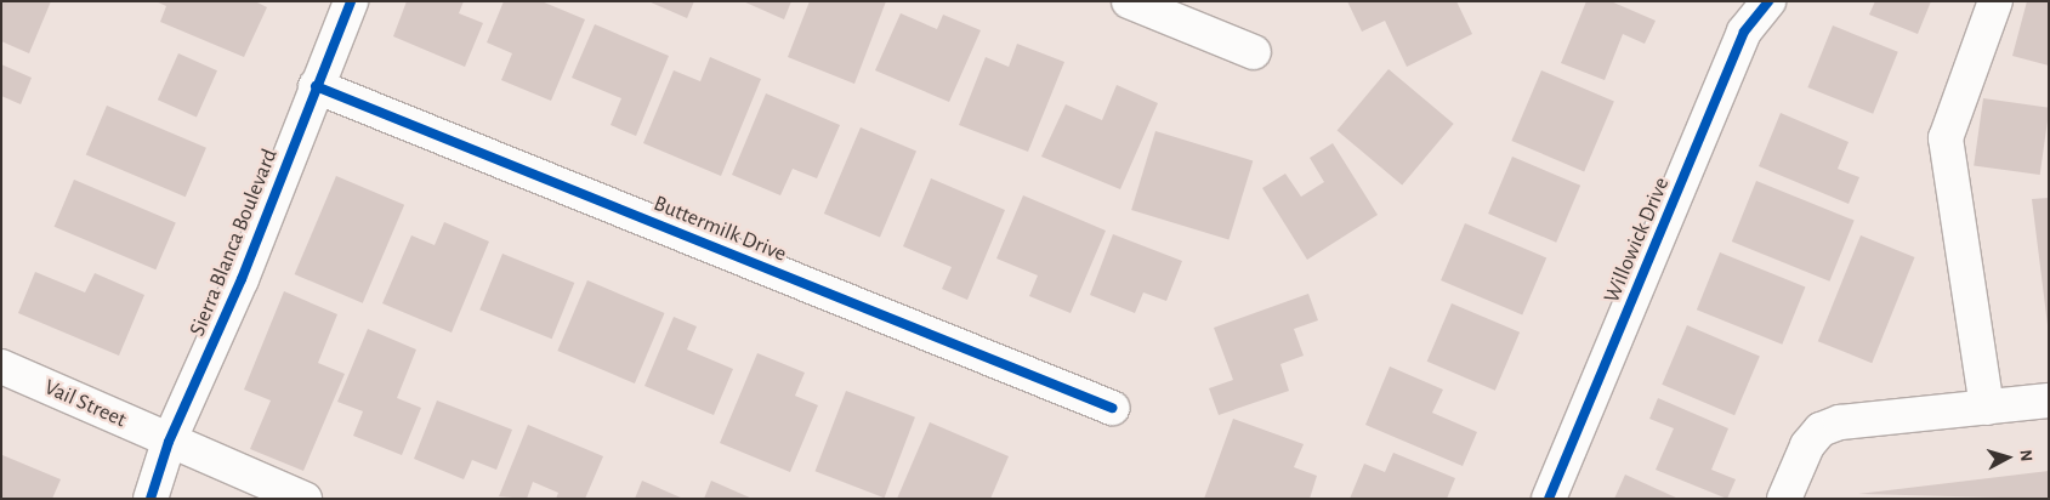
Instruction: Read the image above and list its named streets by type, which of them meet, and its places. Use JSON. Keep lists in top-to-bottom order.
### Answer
{
  "streets": {
    "street": [
      "Buttermilk Drive",
      "Willowick Drive",
      "Sierra Blanca Boulevard",
      "Vail Street"
    ]
  },
  "crossings": [
    ["Buttermilk Drive", "Sierra Blanca Boulevard"],
    ["Sierra Blanca Boulevard", "Vail Street"]
  ],
  "north": "right"
}
